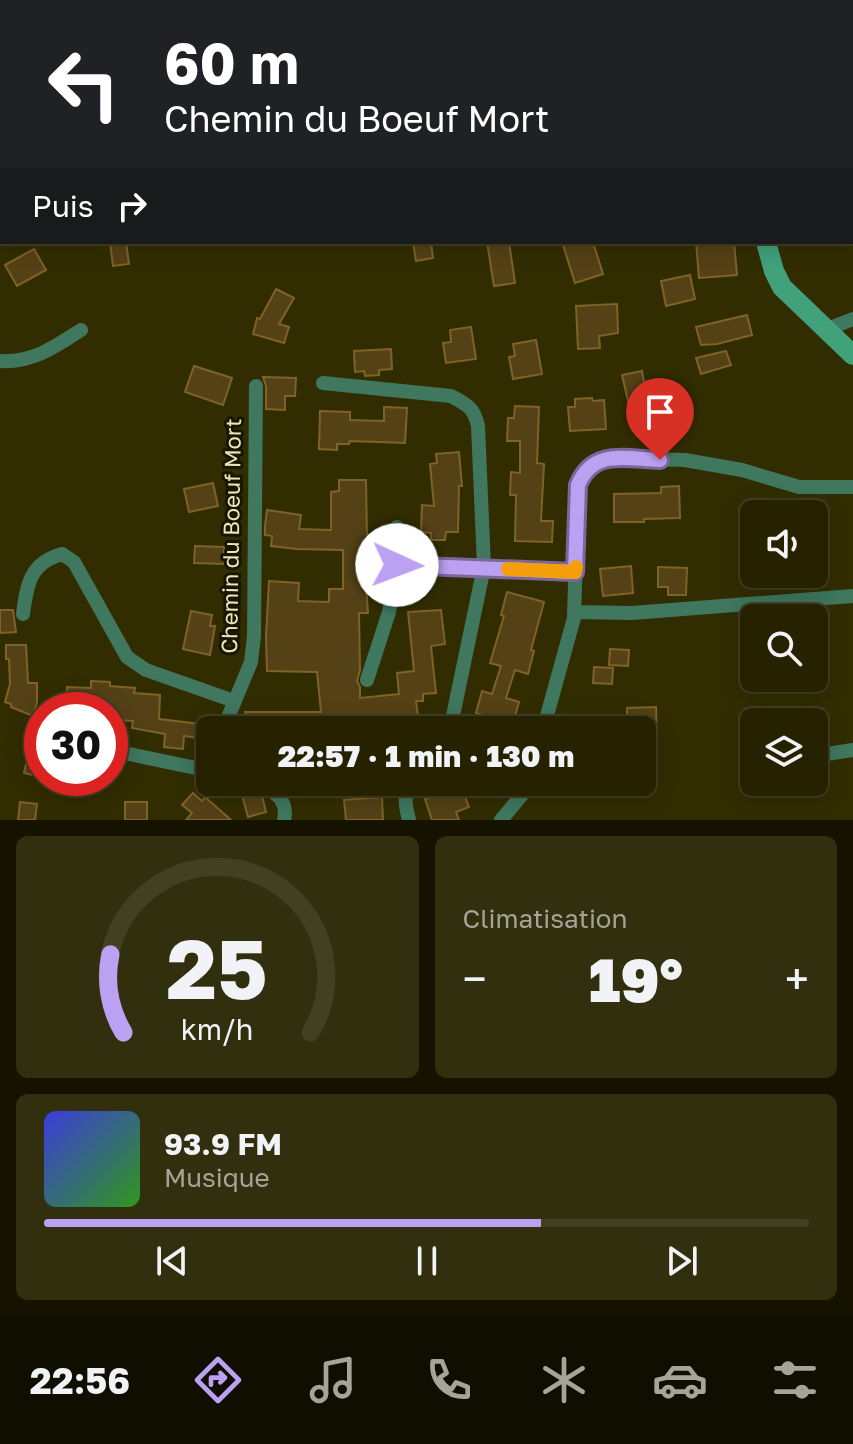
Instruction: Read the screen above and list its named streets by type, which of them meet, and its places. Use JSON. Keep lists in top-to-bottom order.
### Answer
{
  "streets": {
    "street": ["Chemin du Boeuf Mort"]
  },
  "page": {
    "turn": ["60 m", "Chemin du Boeuf Mort"],
    "then": "Puis",
    "limit": "30",
    "trip": "22:57 · 1 min · 130 m",
    "tile": "Climatisation",
    "heat": ["−", "19°", "+"],
    "song": ["93.9 FM", "Musique"],
    "tabs": "22:56",
    "gauge": ["25", "km/h"]
  }
}
